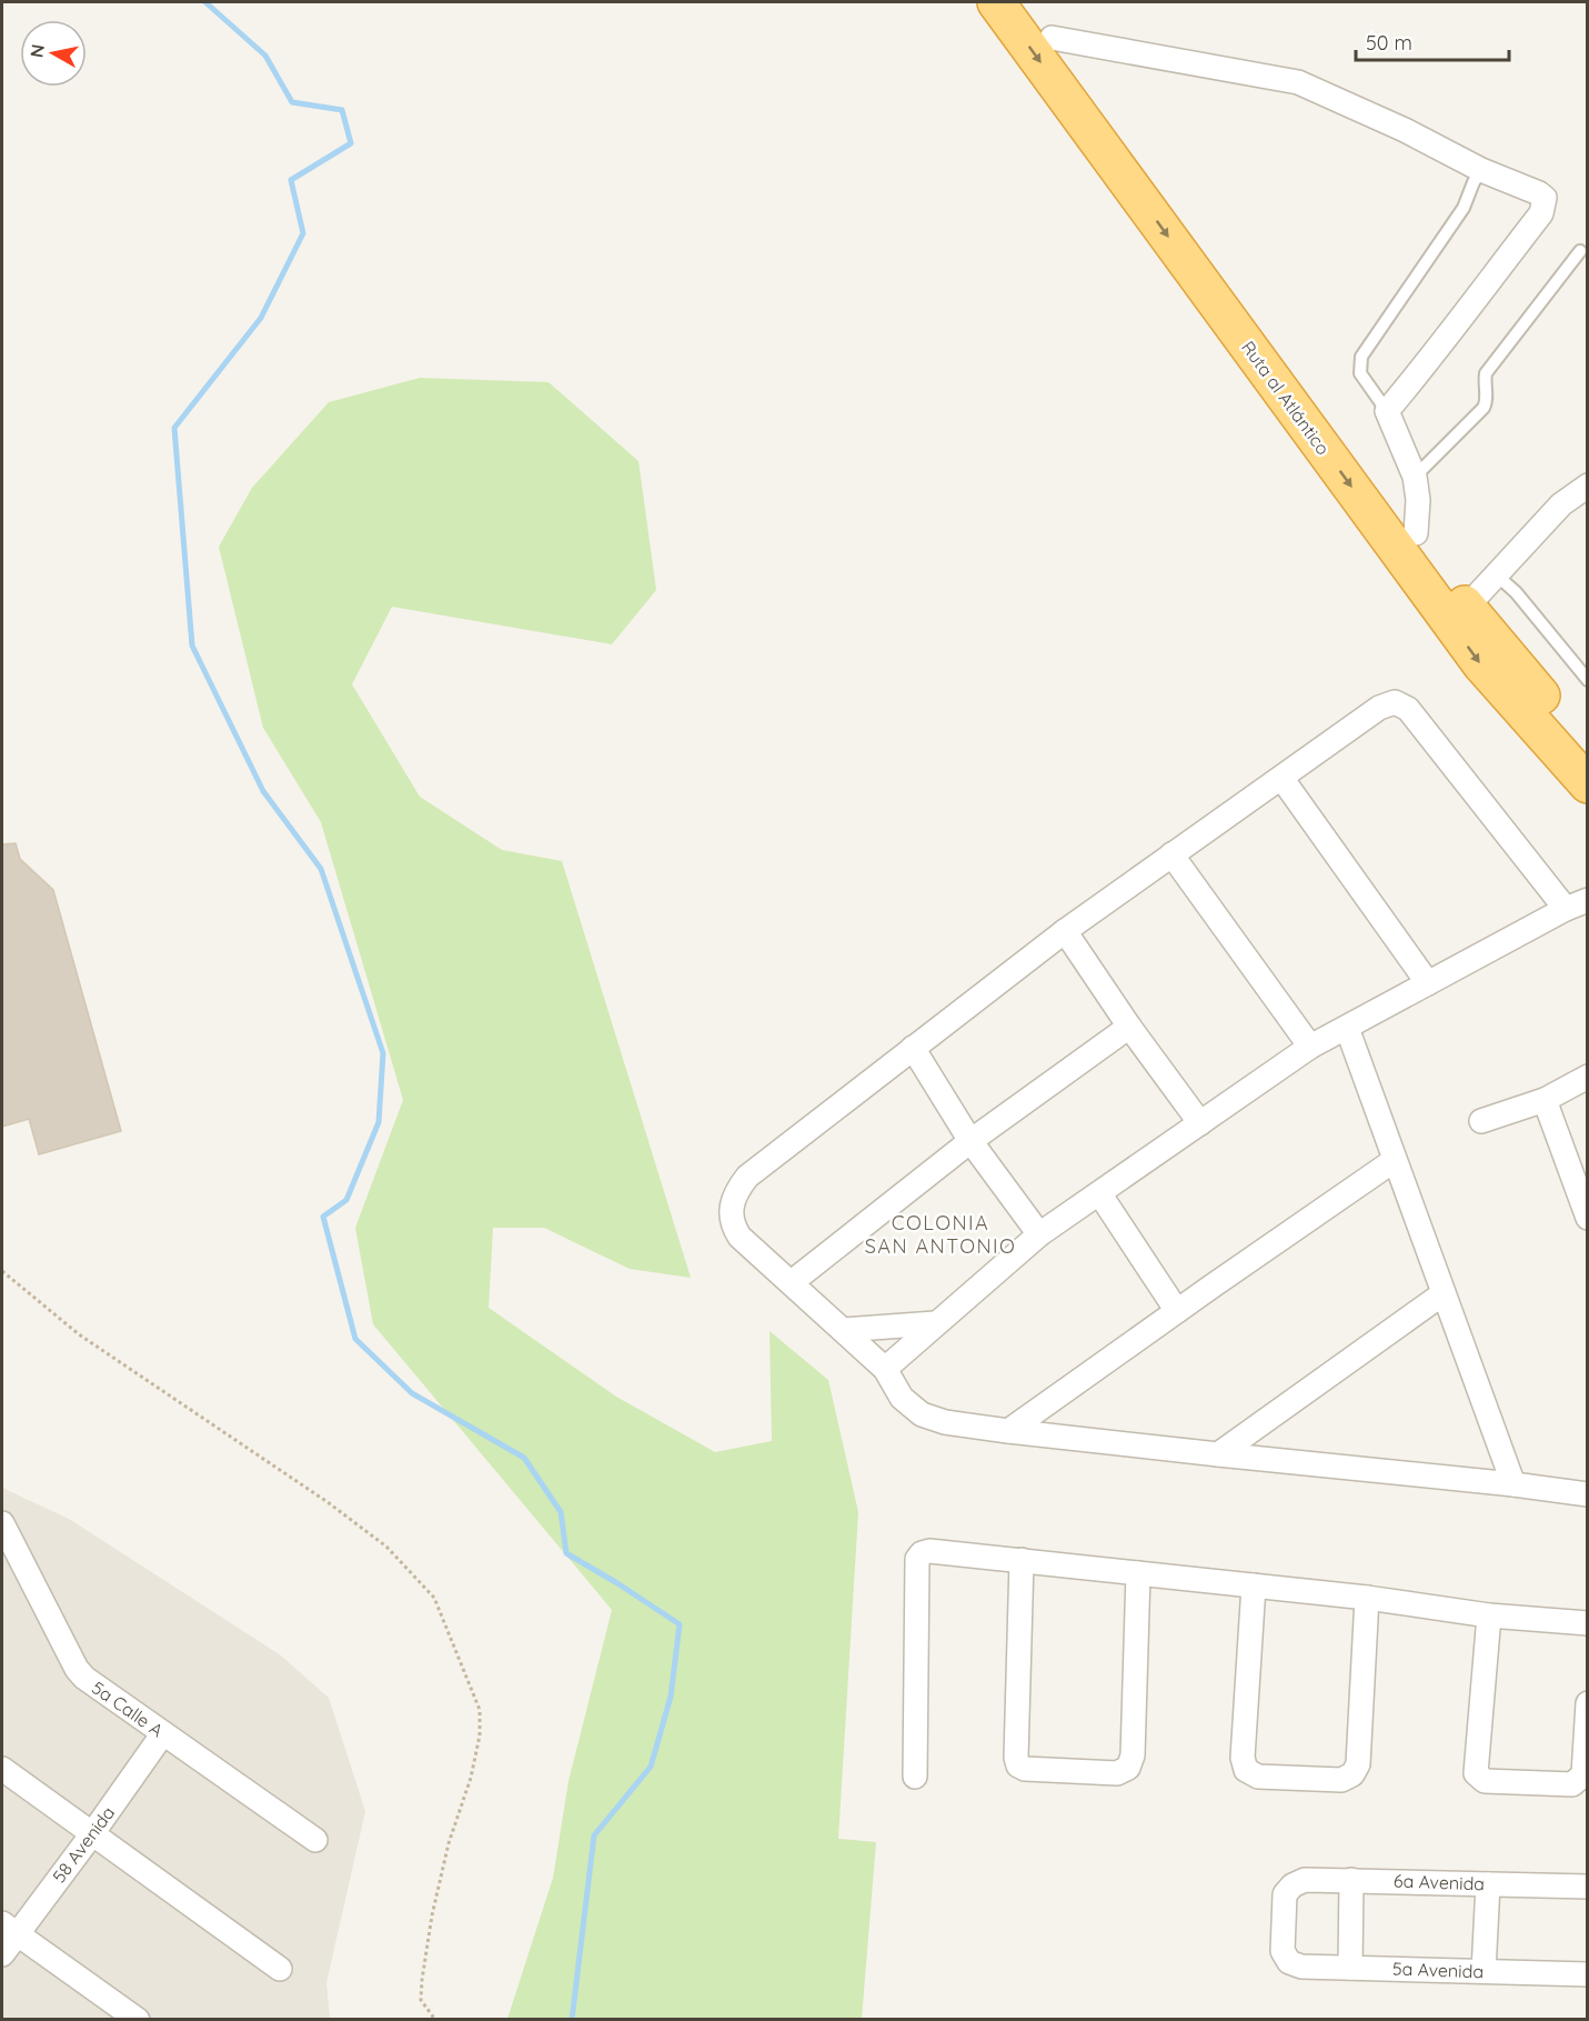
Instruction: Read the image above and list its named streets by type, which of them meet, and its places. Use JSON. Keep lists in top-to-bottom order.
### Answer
{
  "streets": {
    "highway": ["Ruta al Atlántico"],
    "street": [
      "5a Calle A",
      "58 Avenida",
      "6a Avenida",
      "5a Avenida"
    ]
  },
  "crossings": [
    ["5a Calle A", "58 Avenida"],
    ["6a Avenida", "5a Avenida"]
  ],
  "districts": ["COLONIA SAN ANTONIO"],
  "scale_bar": "50 m",
  "north": "left"
}
